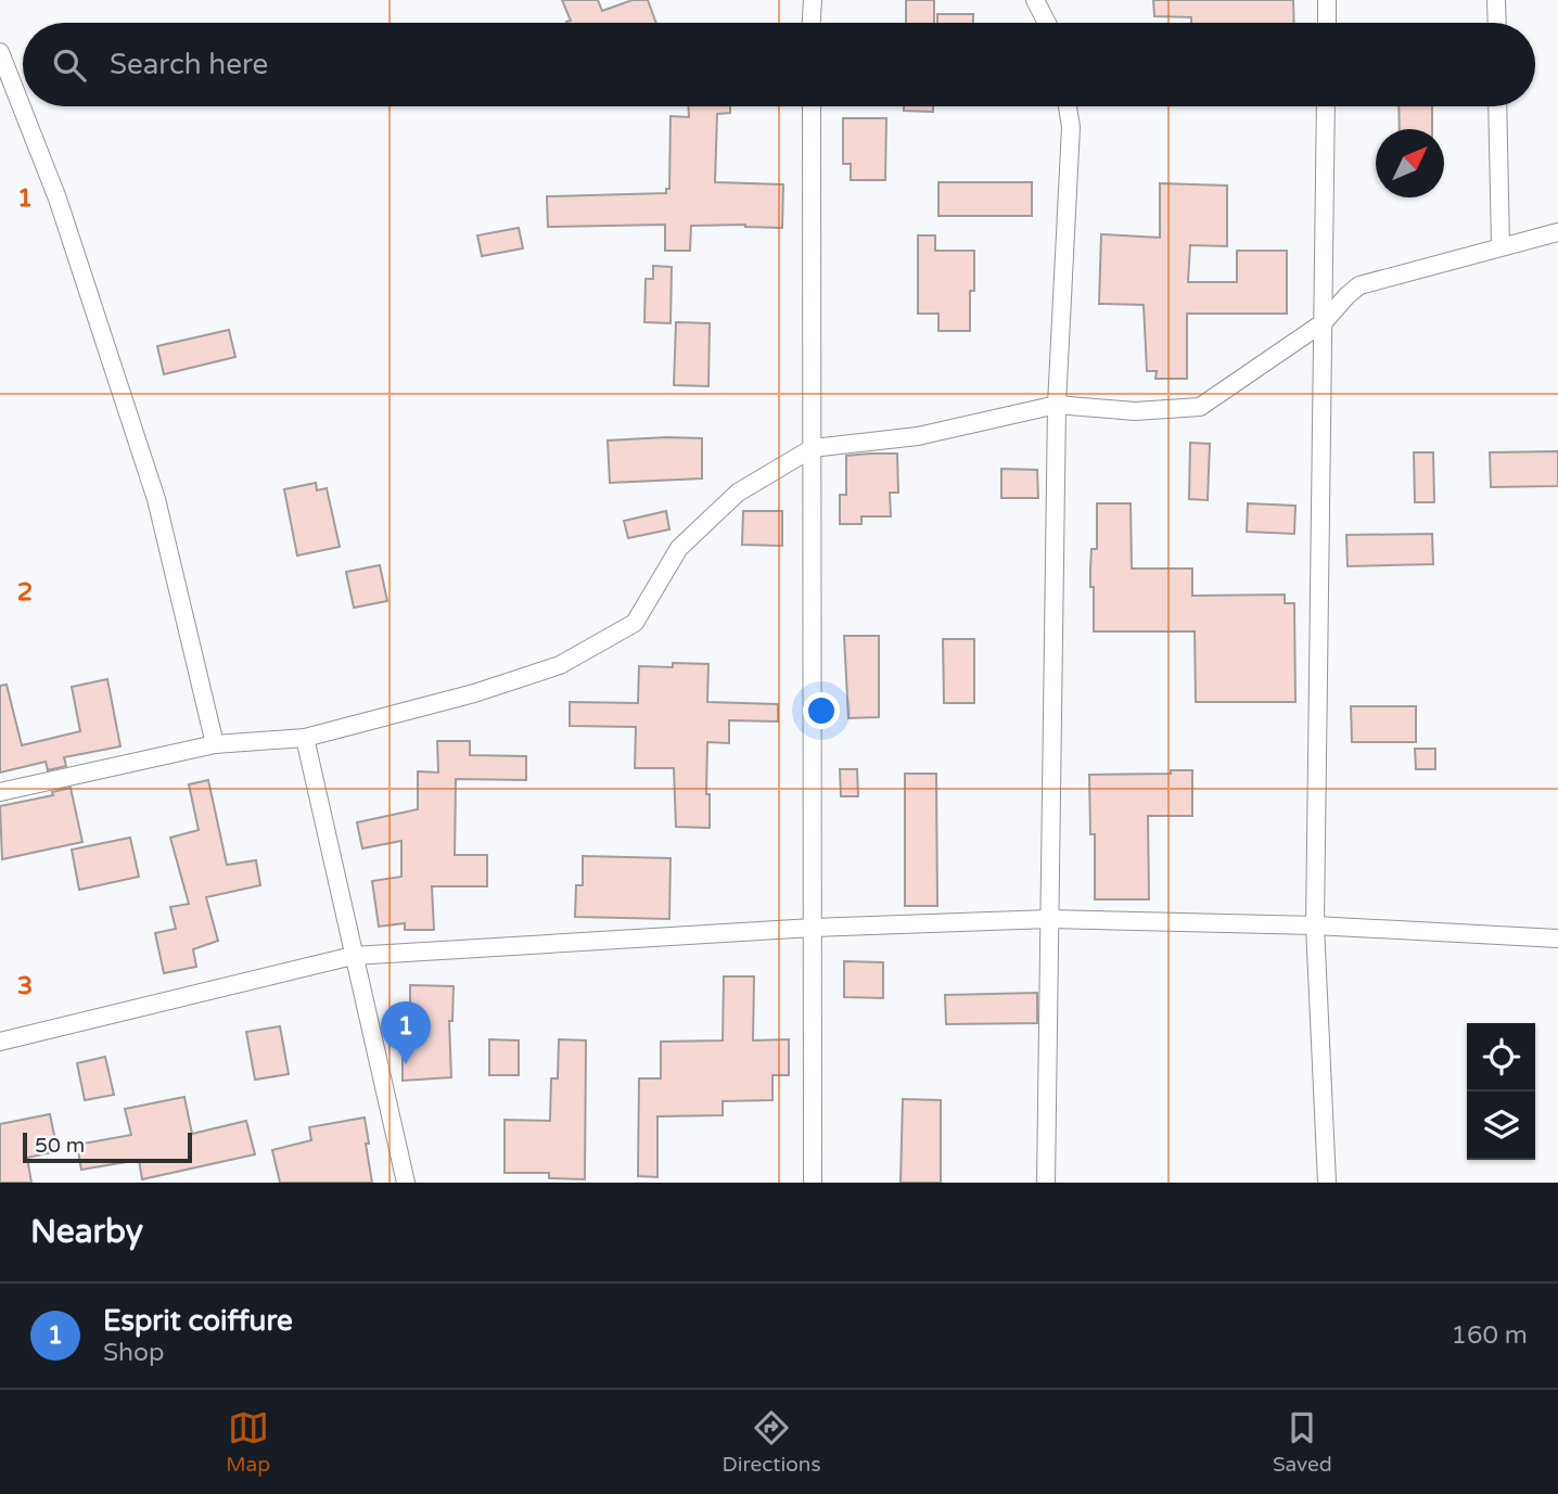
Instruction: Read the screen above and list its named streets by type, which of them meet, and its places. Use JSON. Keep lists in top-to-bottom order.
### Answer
{
  "scale_bar": "50 m",
  "north": "top right",
  "page": {
    "search": "Search here",
    "pins": "1",
    "scale": "50 m",
    "heading": "Nearby",
    "list": [
      {
        "mark": "1",
        "name": "Esprit coiffure",
        "note": "Shop",
        "value": "160 m"
      }
    ],
    "nav": ["Map", "Directions", "Saved"]
  },
  "grid": {
    "rows": ["1", "2", "3"]
  }
}
